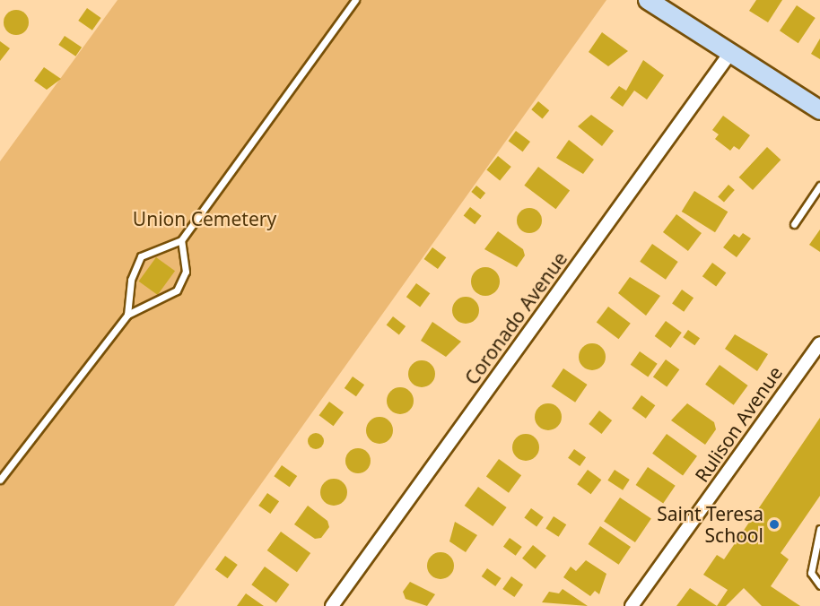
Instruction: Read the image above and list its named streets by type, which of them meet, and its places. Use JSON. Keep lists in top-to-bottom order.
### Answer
{
  "streets": {
    "street": ["Coronado Avenue", "Rulison Avenue"]
  },
  "parks": ["Union Cemetery"],
  "places": ["Saint Teresa School"]
}
